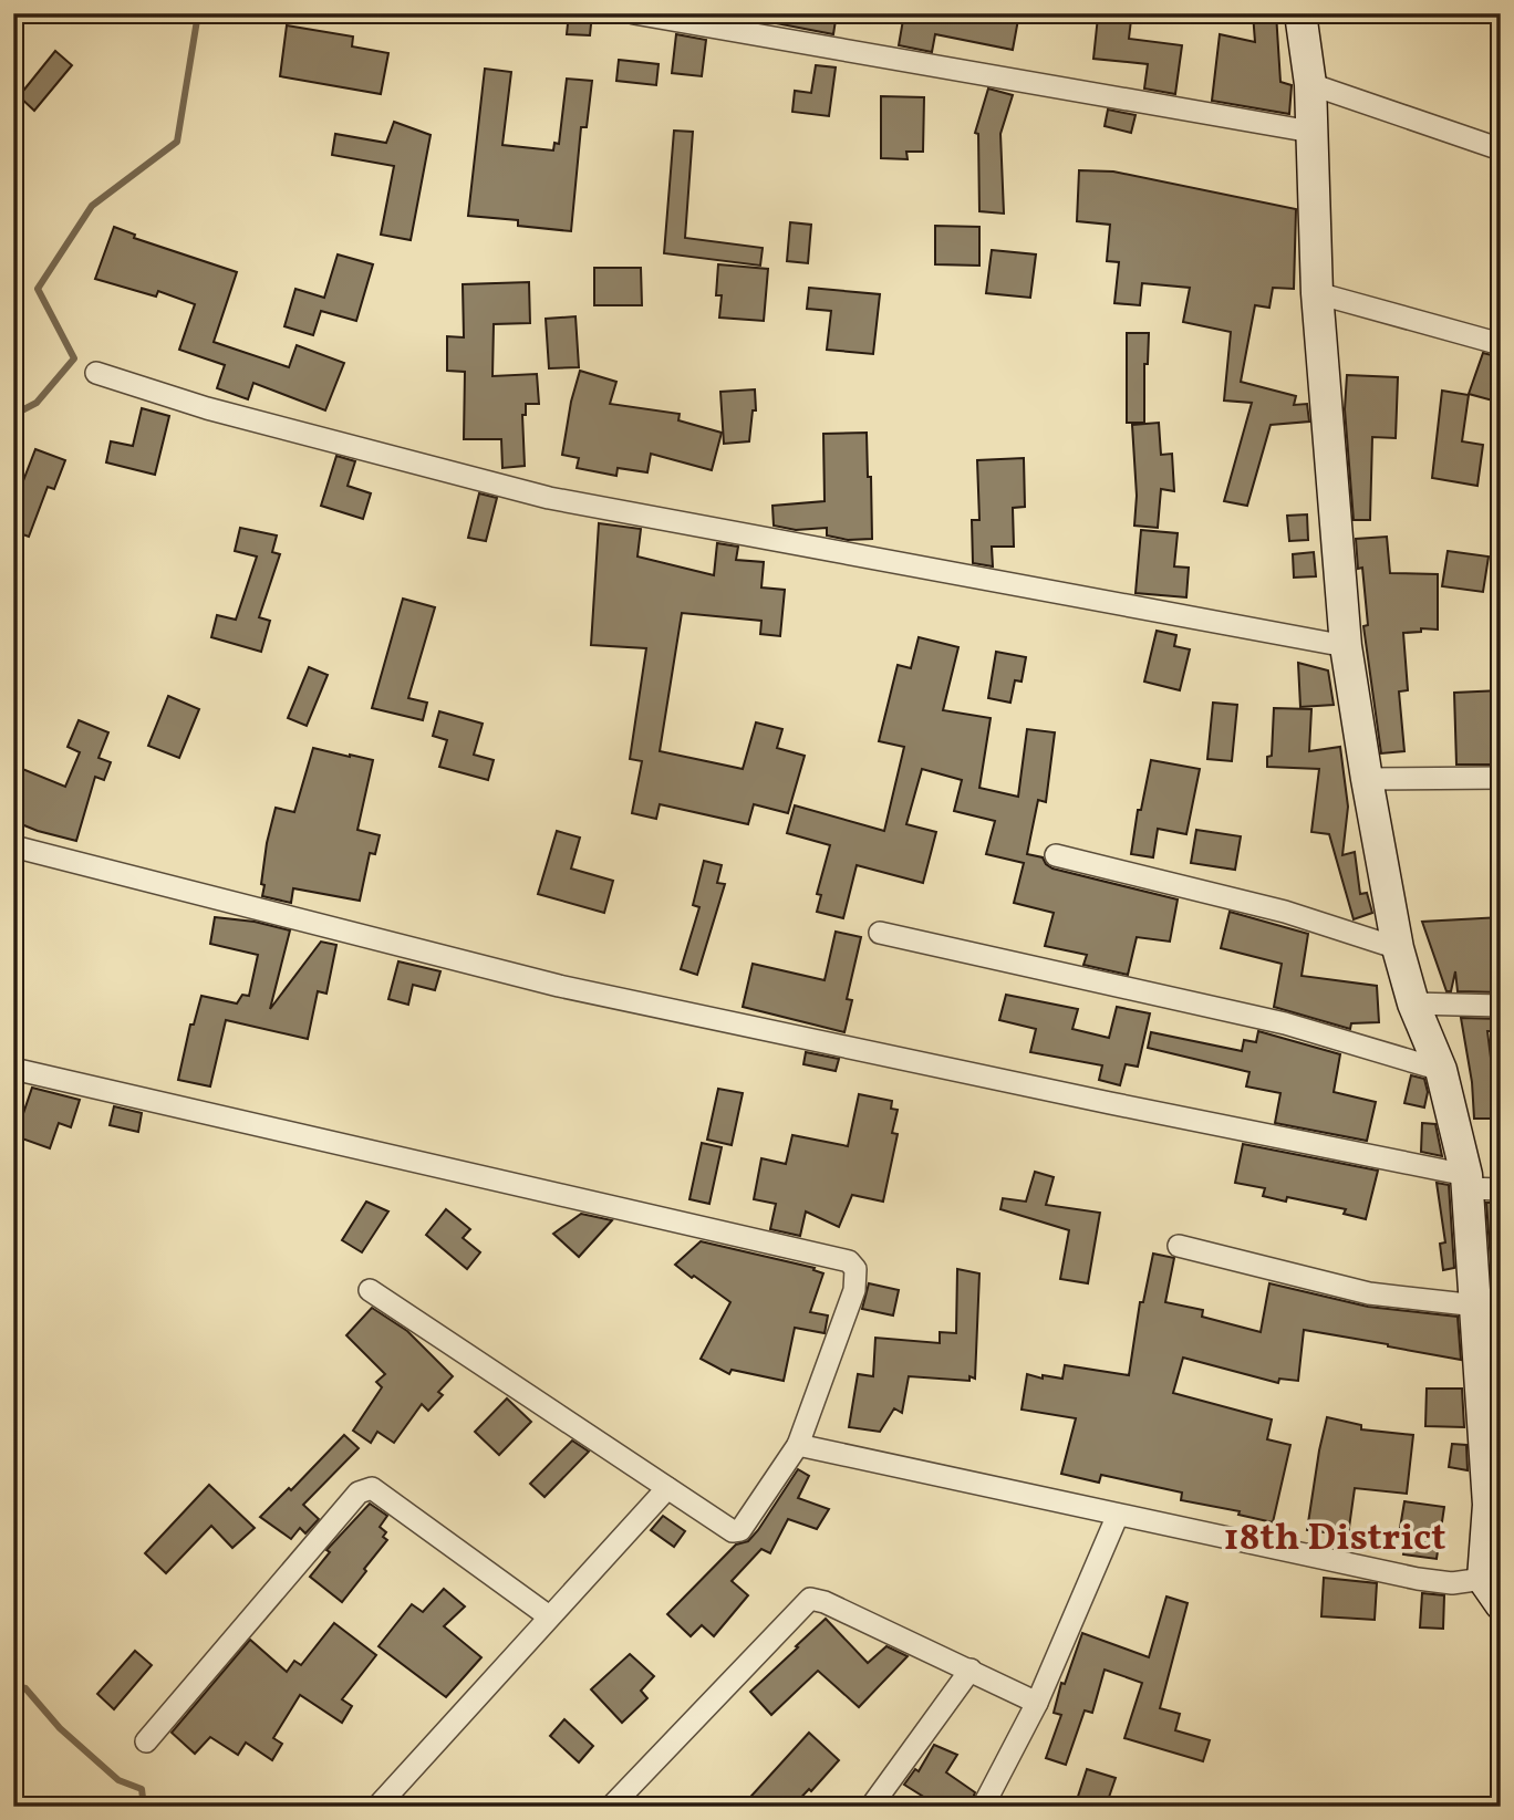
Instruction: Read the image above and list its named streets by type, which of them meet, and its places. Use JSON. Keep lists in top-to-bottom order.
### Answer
{
  "districts": ["18th District"]
}
